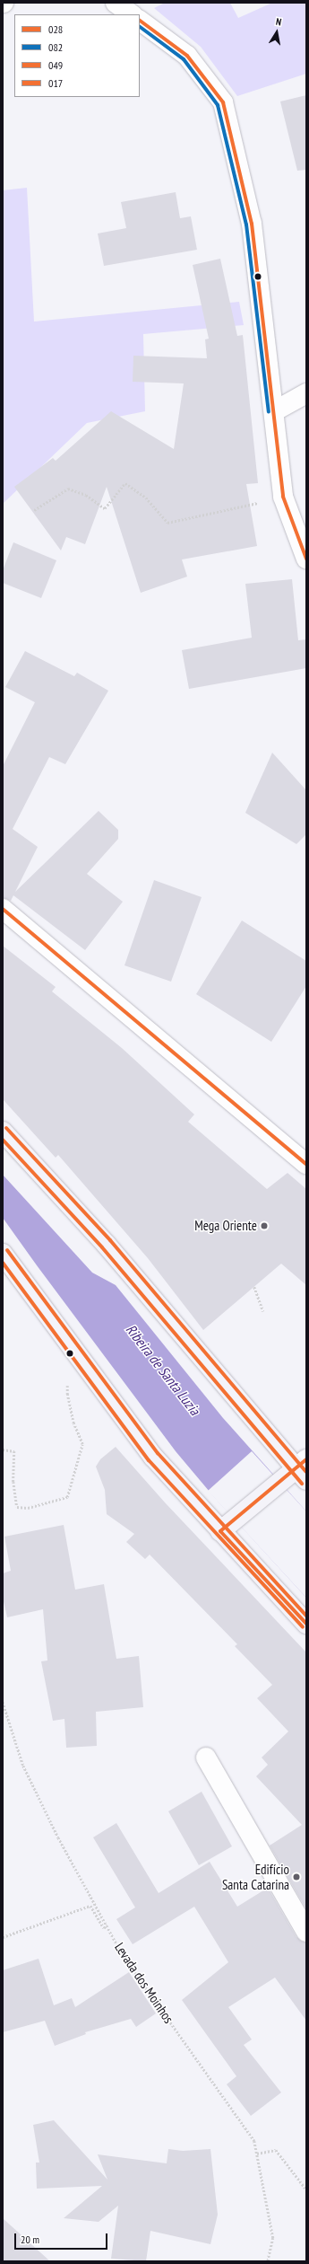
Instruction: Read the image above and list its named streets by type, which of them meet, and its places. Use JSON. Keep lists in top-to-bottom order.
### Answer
{
  "streets": {
    "path": ["Levada dos Moinhos"]
  },
  "water": ["Ribeira de Santa Luzia"],
  "places": ["Mega Oriente", "Edifício Santa Catarina"],
  "lines": [
    "transit line 028",
    "transit line 082",
    "transit line 017",
    "transit line 049"
  ],
  "legend": [
    "028",
    "082",
    "049",
    "017"
  ],
  "scale_bar": "20 m",
  "north": "top"
}
